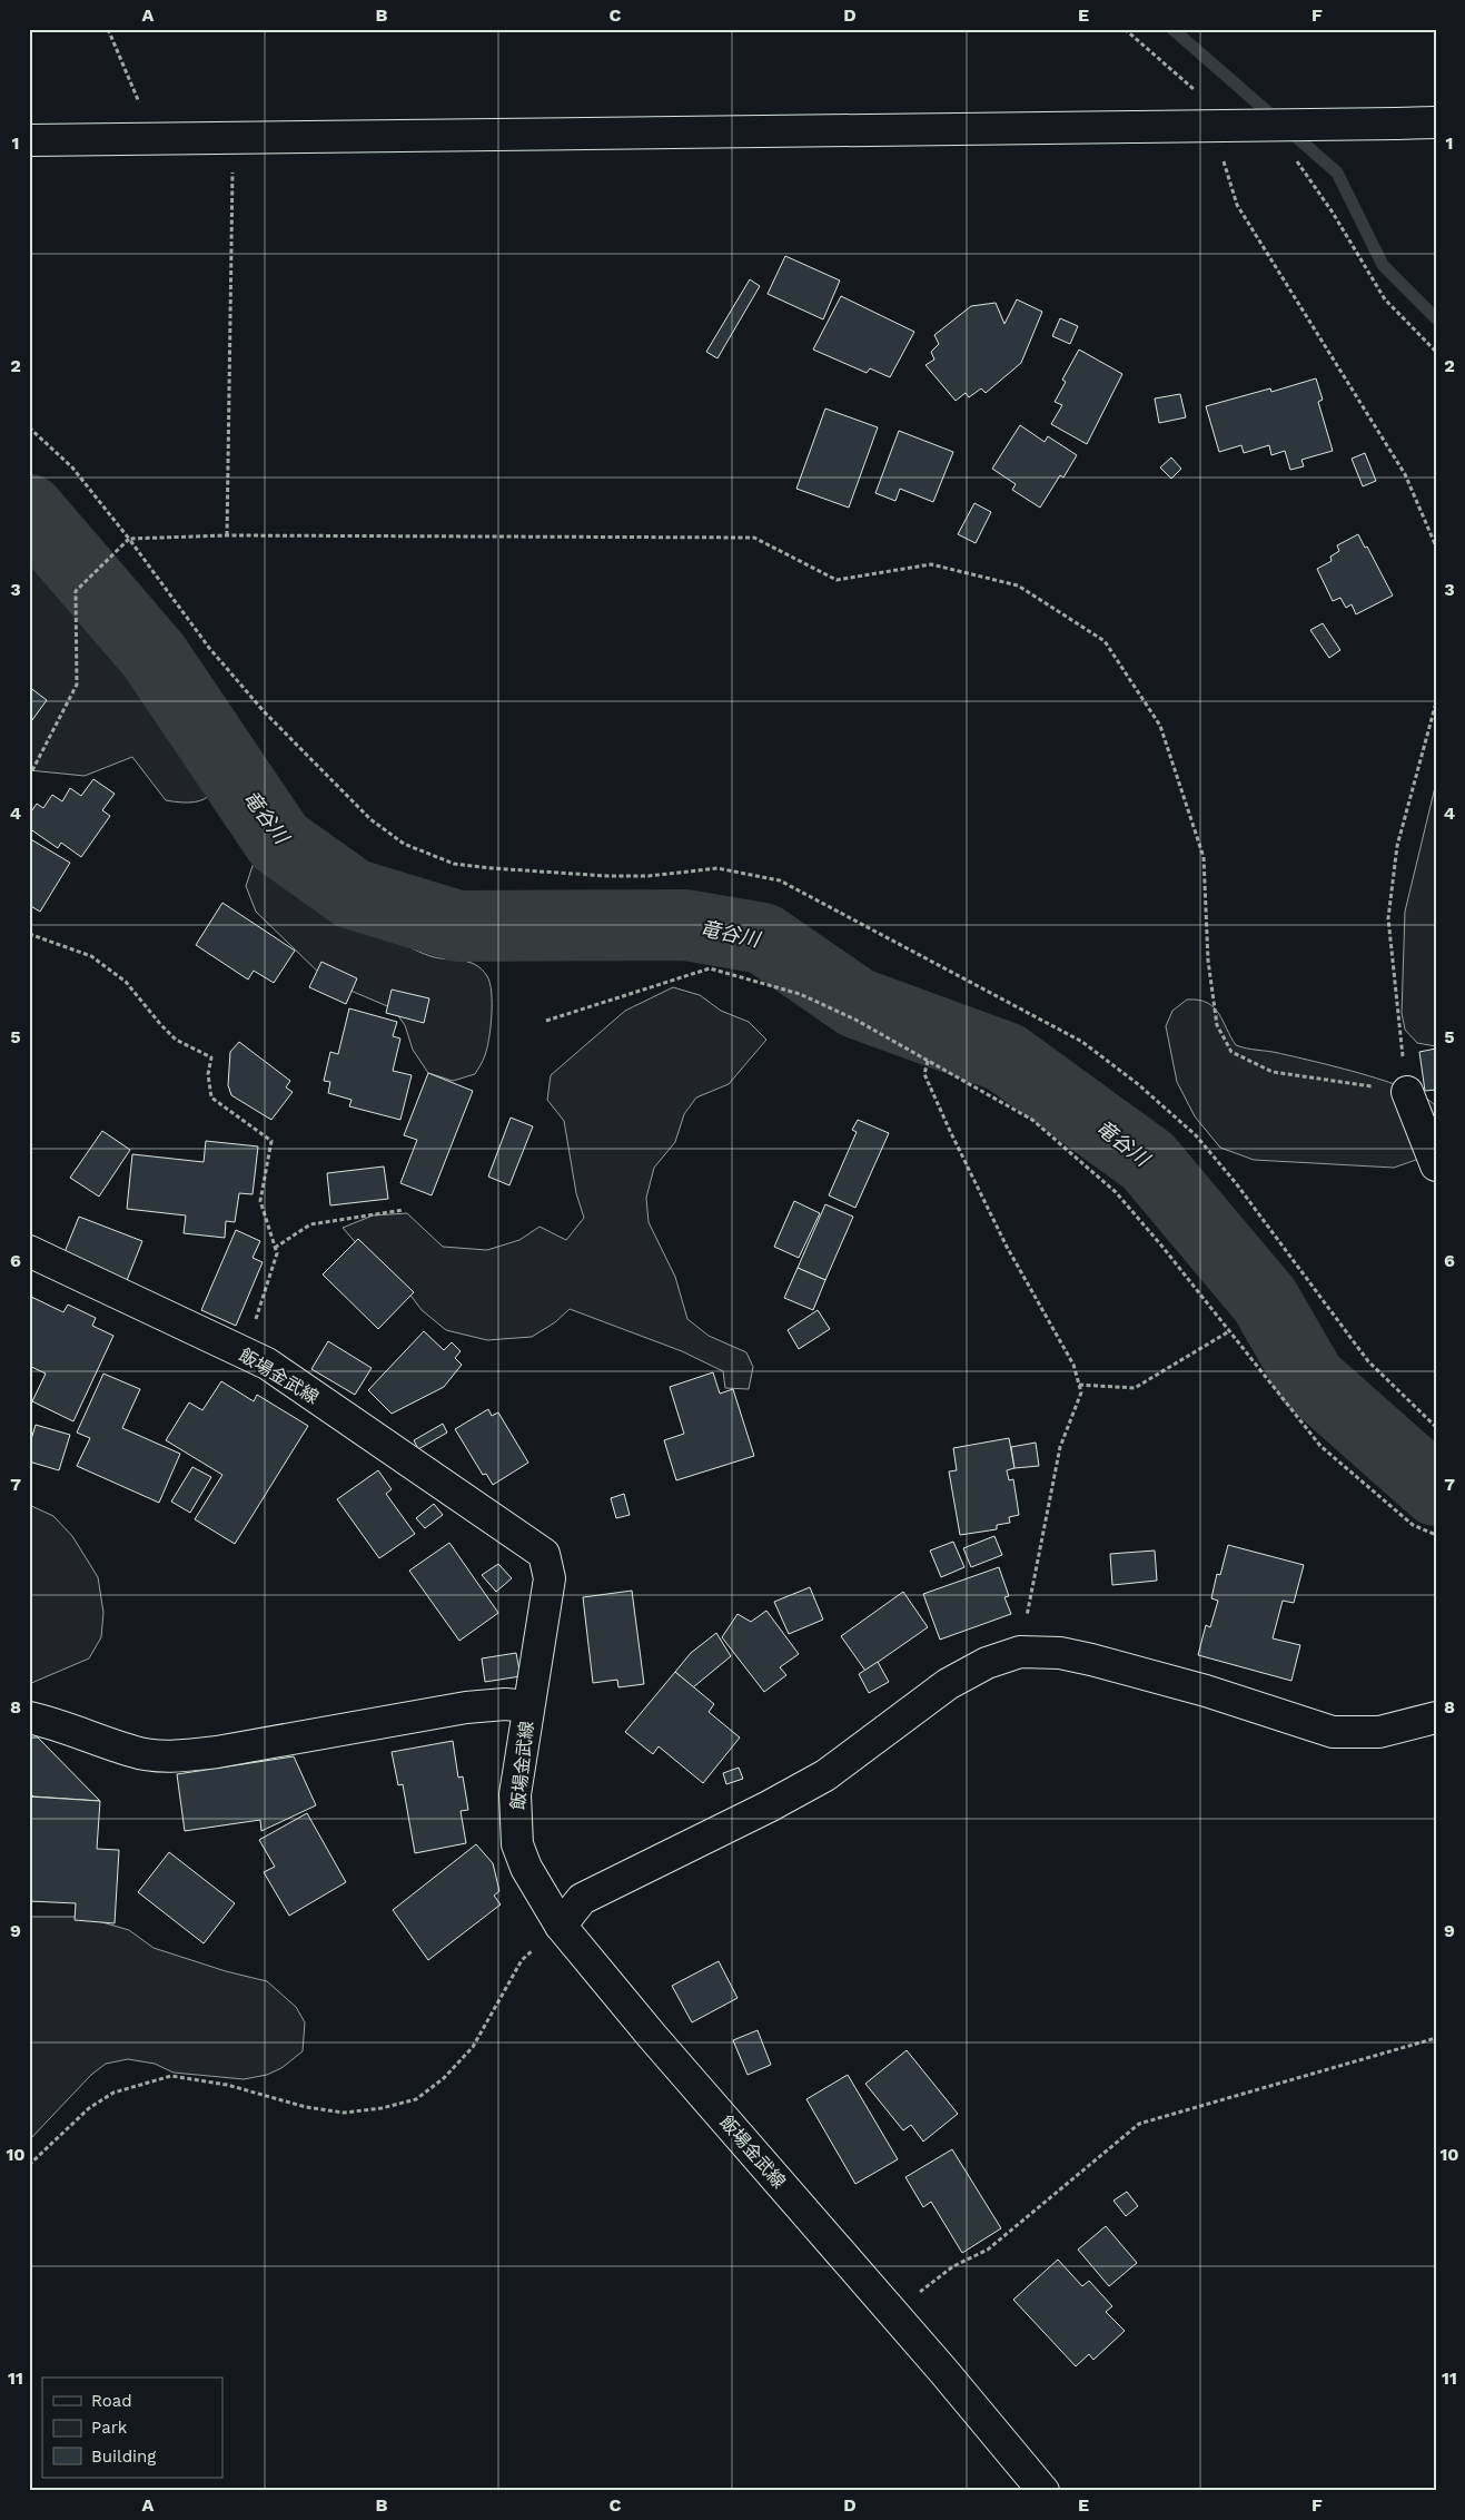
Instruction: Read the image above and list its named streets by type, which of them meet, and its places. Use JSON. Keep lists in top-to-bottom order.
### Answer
{
  "streets": {
    "street": ["飯場金武線"]
  },
  "water": ["竜谷川"],
  "legend": ["Road", "Park", "Building"],
  "grid": {
    "columns": [
      "A",
      "B",
      "C",
      "D",
      "E",
      "F"
    ],
    "rows": [
      "1",
      "2",
      "3",
      "4",
      "5",
      "6",
      "7",
      "8",
      "9",
      "10",
      "11"
    ]
  }
}
